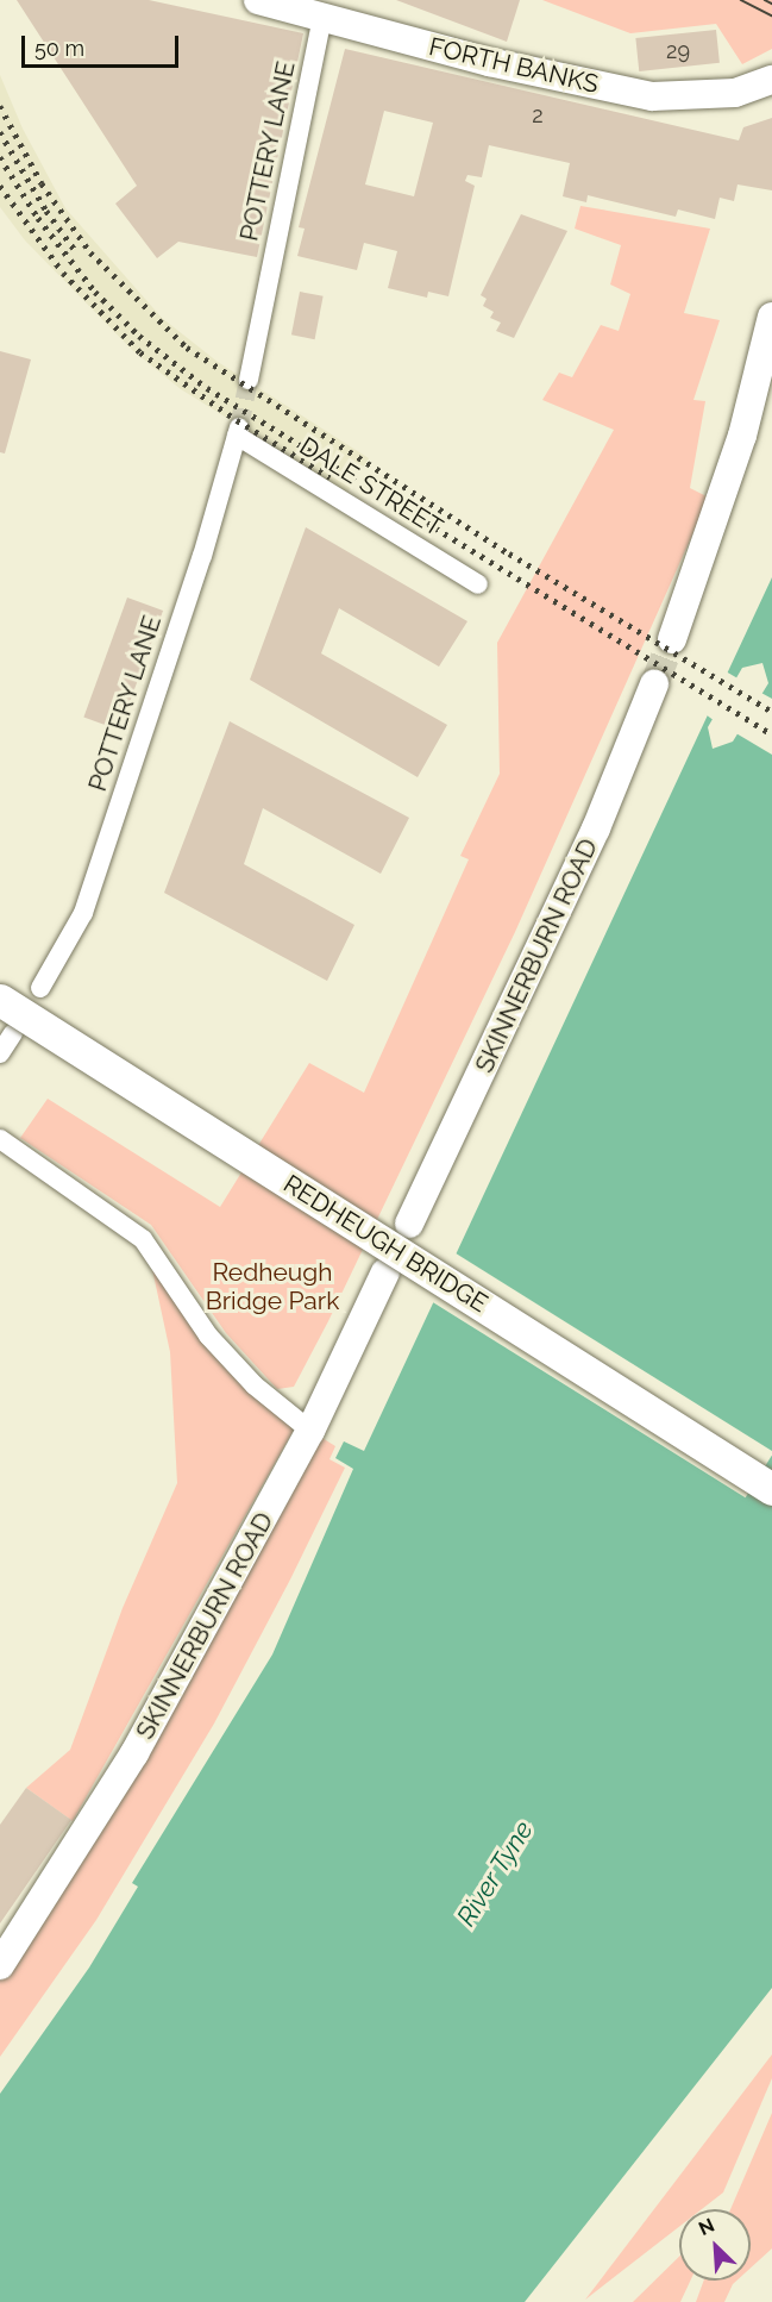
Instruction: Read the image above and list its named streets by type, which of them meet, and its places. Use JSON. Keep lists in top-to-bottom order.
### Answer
{
  "streets": {
    "main road": ["REDHEUGH BRIDGE"],
    "street": [
      "FORTH BANKS",
      "POTTERY LANE",
      "DALE STREET",
      "SKINNERBURN ROAD"
    ]
  },
  "crossings": [
    ["FORTH BANKS", "POTTERY LANE"],
    ["POTTERY LANE", "DALE STREET"]
  ],
  "water": ["River Tyne"],
  "parks": ["Redheugh Bridge Park"],
  "house_numbers": ["29", "2"],
  "scale_bar": "50 m",
  "north": "top left"
}
